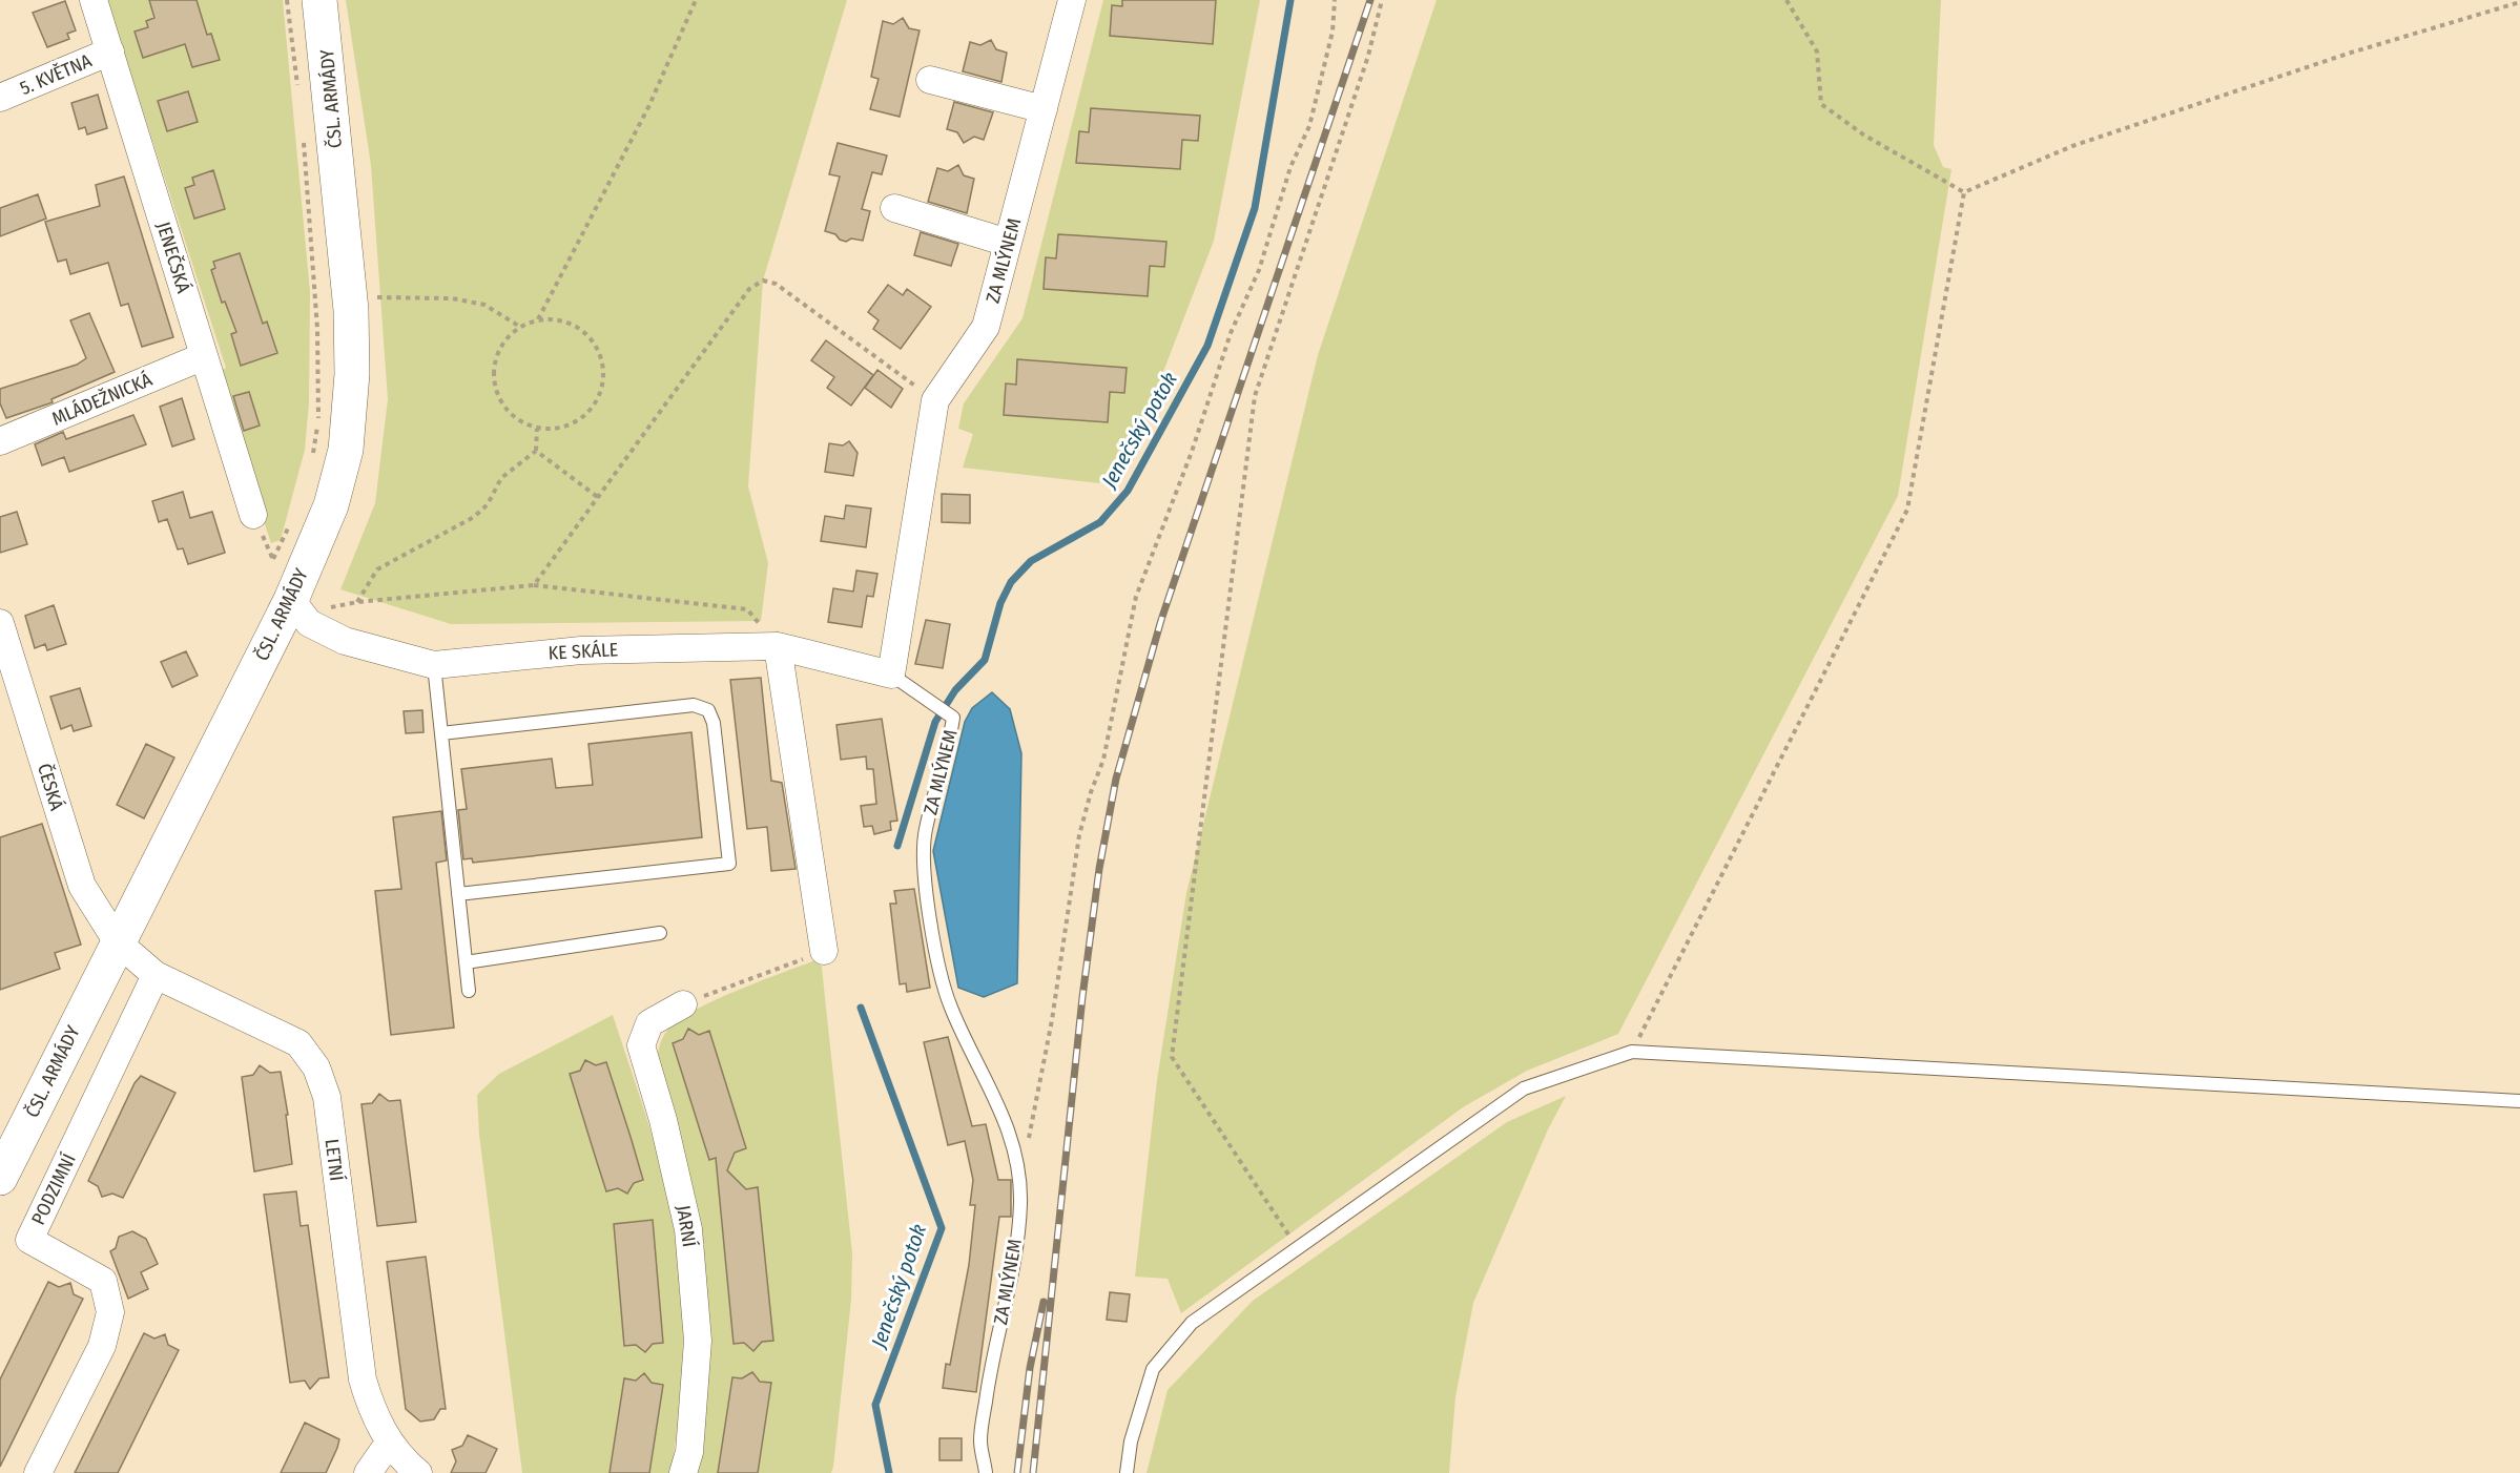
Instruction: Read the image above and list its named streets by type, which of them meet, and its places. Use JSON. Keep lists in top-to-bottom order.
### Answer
{
  "streets": {
    "main road": ["ČSL. ARMÁDY"],
    "street": [
      "5. KVĚTNA",
      "JENEČSKÁ",
      "ZA MLÝNEM",
      "MLÁDEŽNICKÁ",
      "KE SKÁLE",
      "ČESKÁ",
      "LETNÍ",
      "PODZIMNÍ",
      "JARNÍ"
    ]
  },
  "crossings": [
    ["5. KVĚTNA", "JENEČSKÁ"],
    ["ČSL. ARMÁDY", "KE SKÁLE"],
    ["ČSL. ARMÁDY", "ČESKÁ"],
    ["ČSL. ARMÁDY", "LETNÍ"],
    ["JENEČSKÁ", "MLÁDEŽNICKÁ"],
    ["ZA MLÝNEM", "KE SKÁLE"],
    ["ČESKÁ", "LETNÍ"],
    ["LETNÍ", "PODZIMNÍ"]
  ],
  "water": ["Jenečský potok"]
}
